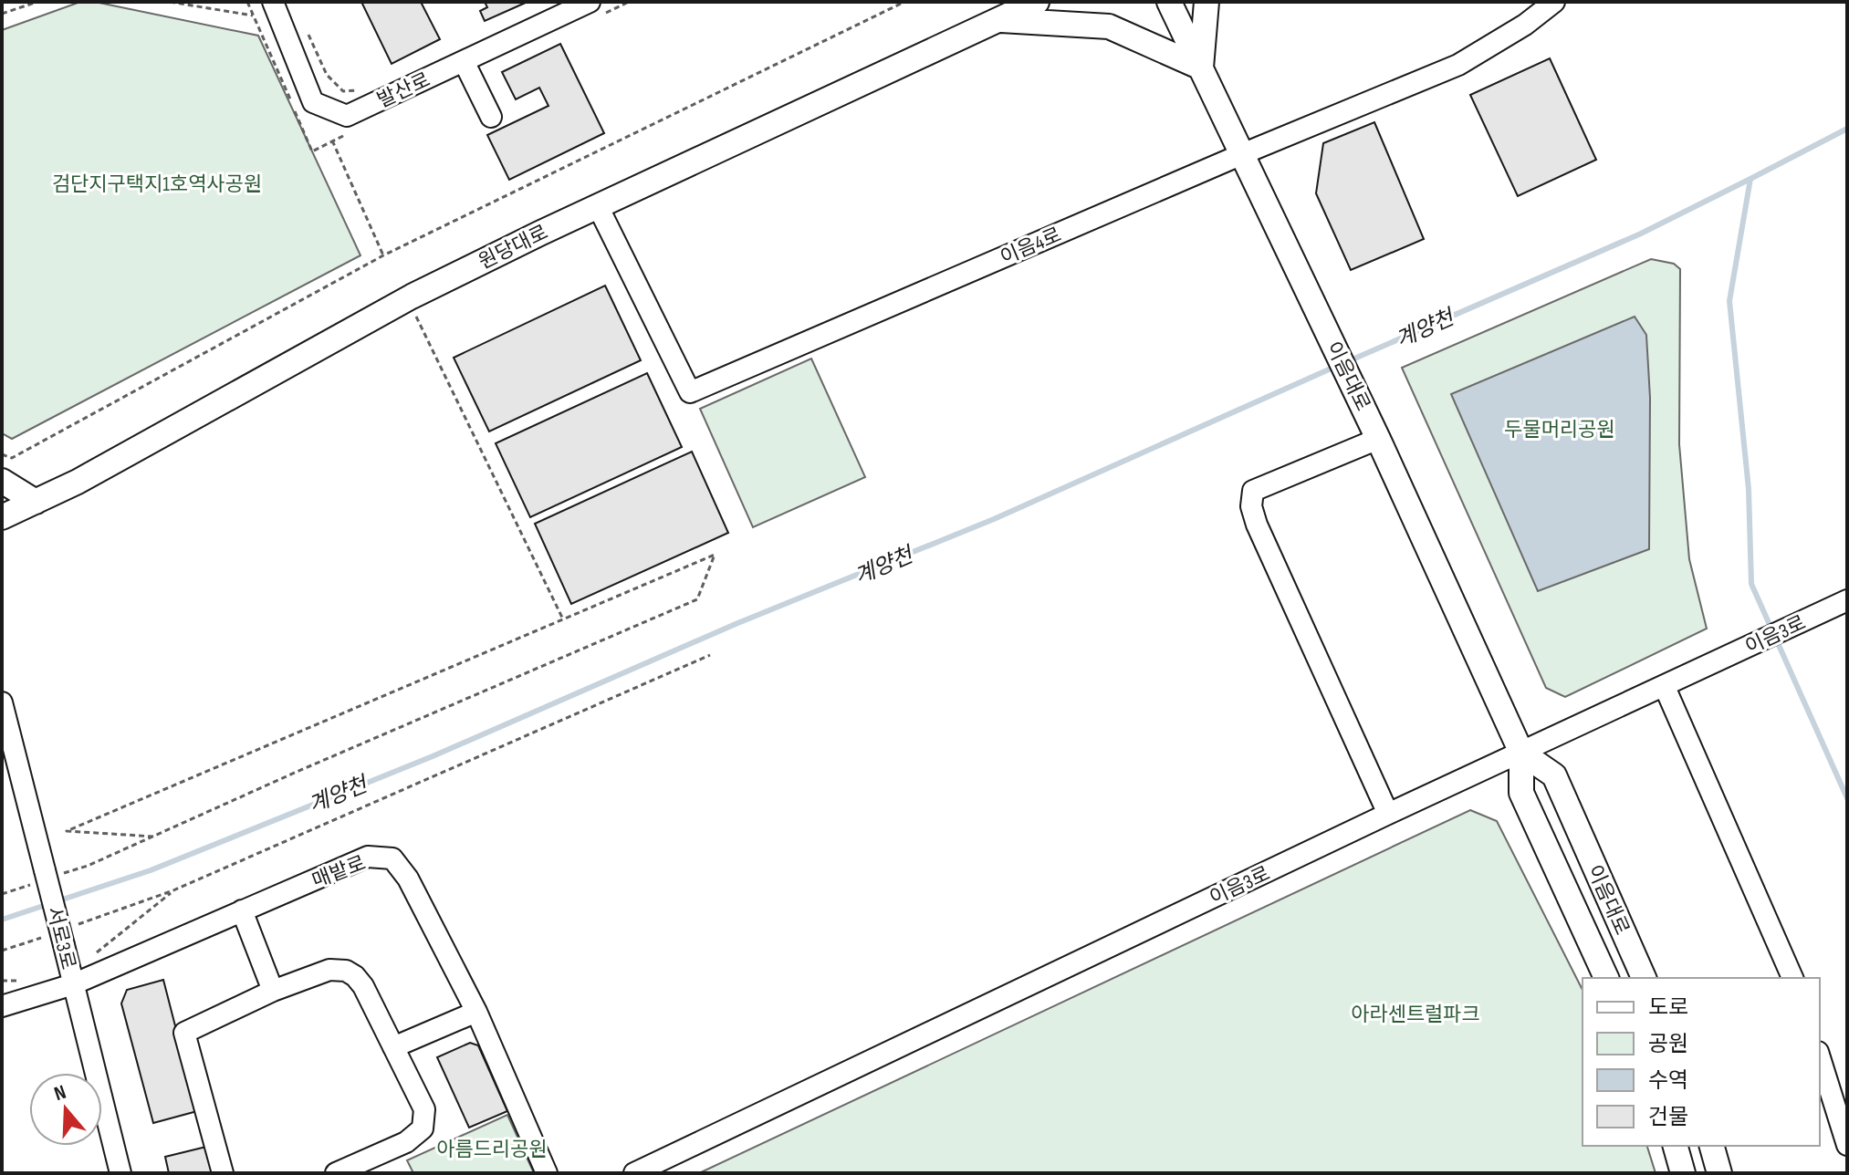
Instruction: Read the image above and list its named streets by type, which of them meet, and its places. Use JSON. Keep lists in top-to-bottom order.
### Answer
{
  "streets": {
    "main road": ["원당대로", "이음대로"],
    "street": [
      "발산로",
      "이음4로",
      "이음3로",
      "매밭로",
      "서로3로"
    ]
  },
  "crossings": [
    ["이음4로", "원당대로"],
    ["이음4로", "이음대로"],
    ["이음대로", "이음3로"],
    ["매밭로", "서로3로"]
  ],
  "water": ["계양천"],
  "parks": [
    "검단지구택지1호역사공원",
    "두물머리공원",
    "아라센트럴파크",
    "아름드리공원"
  ],
  "legend": [
    "도로",
    "공원",
    "수역",
    "건물"
  ],
  "north": "top"
}
